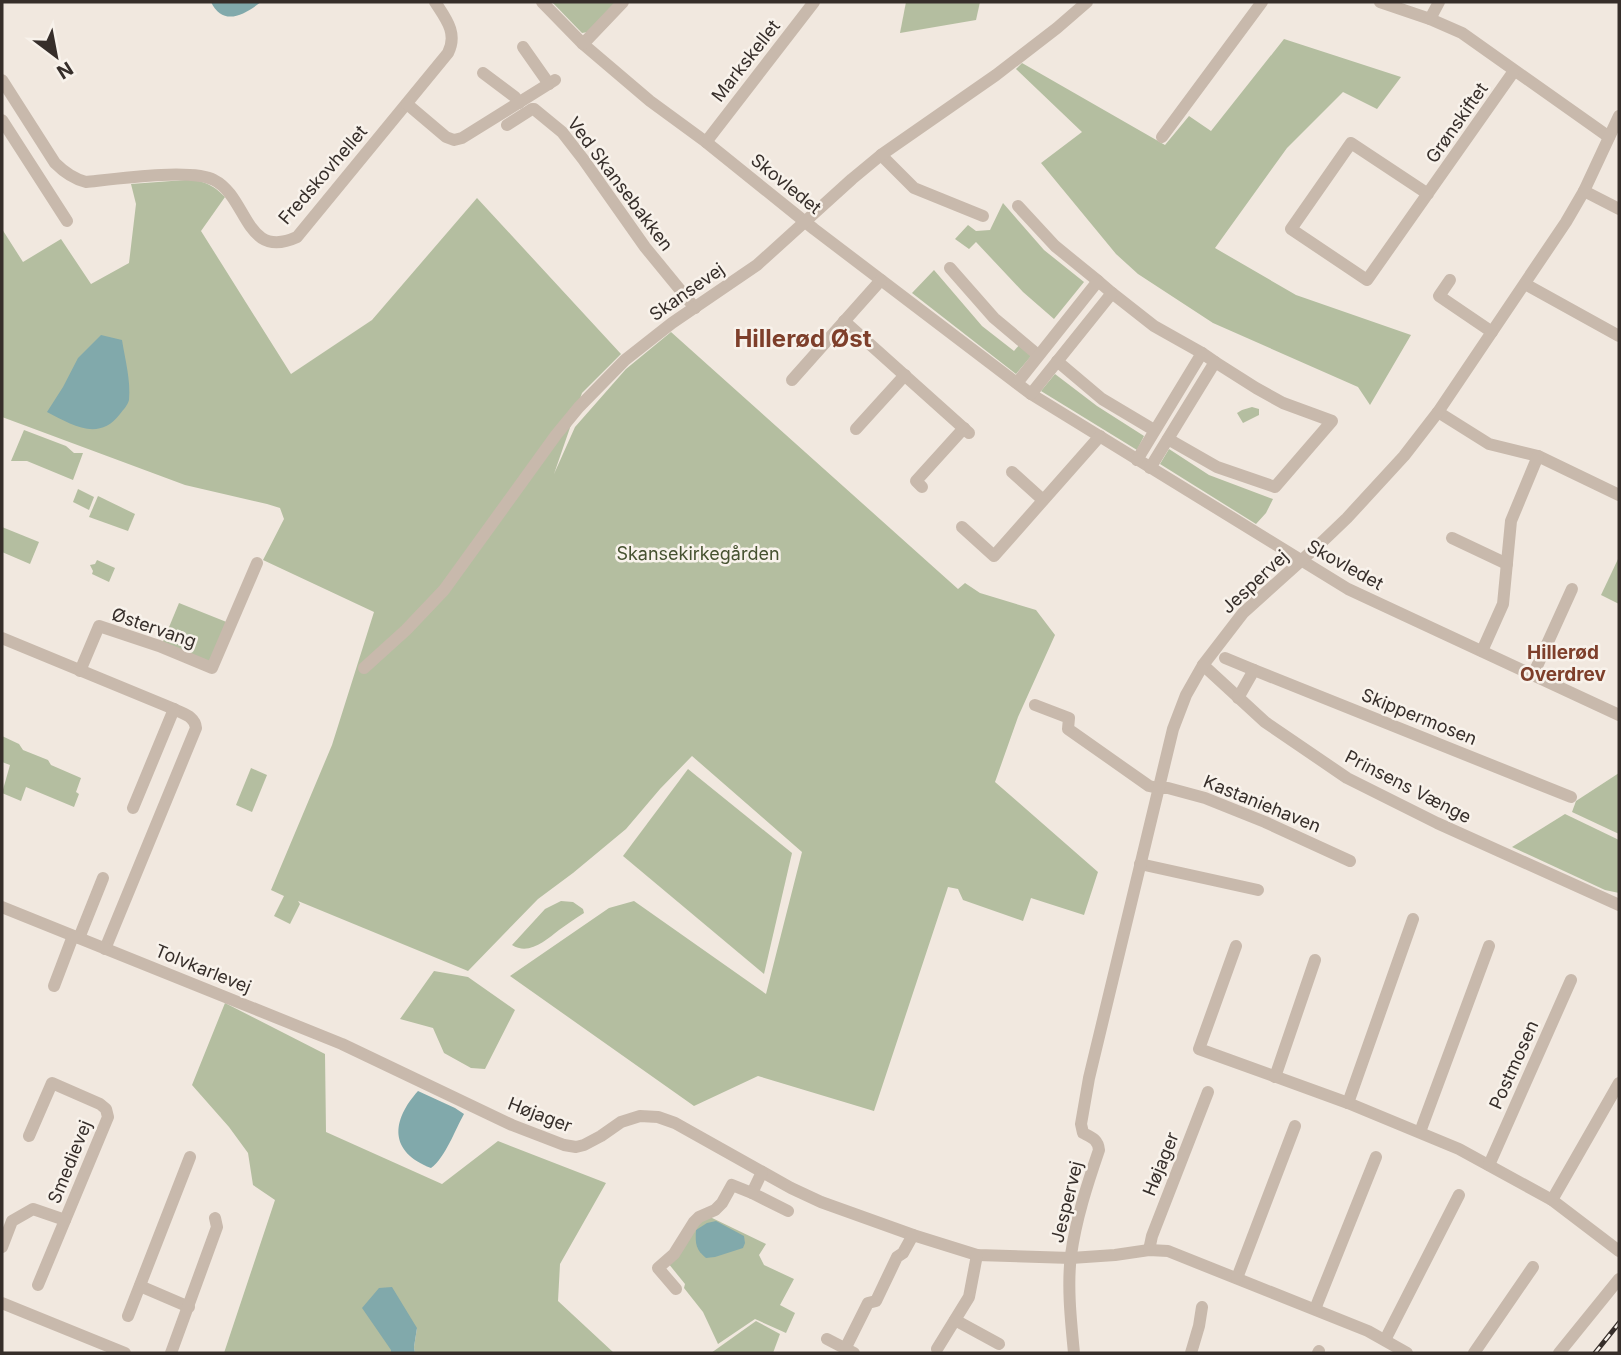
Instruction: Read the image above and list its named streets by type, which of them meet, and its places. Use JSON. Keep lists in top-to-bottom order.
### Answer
{
  "streets": {
    "street": [
      "Markskellet",
      "Grønskiftet",
      "Fredskovhellet",
      "Ved Skansebakken",
      "Skovledet",
      "Skansevej",
      "Jespervej",
      "Østervang",
      "Skippermosen",
      "Prinsens Vænge",
      "Kastaniehaven",
      "Tolvkarlevej",
      "Postmosen",
      "Højager",
      "Smedievej"
    ]
  },
  "crossings": [
    ["Markskellet", "Skovledet"],
    ["Ved Skansebakken", "Skansevej"],
    ["Skovledet", "Skansevej"],
    ["Skovledet", "Jespervej"],
    ["Jespervej", "Prinsens Vænge"],
    ["Jespervej", "Kastaniehaven"],
    ["Jespervej", "Højager"],
    ["Tolvkarlevej", "Højager"]
  ],
  "districts": ["Hillerød Øst", "Hillerød Overdrev"],
  "parks": ["Skansekirkegården"],
  "north": "bottom right"
}
